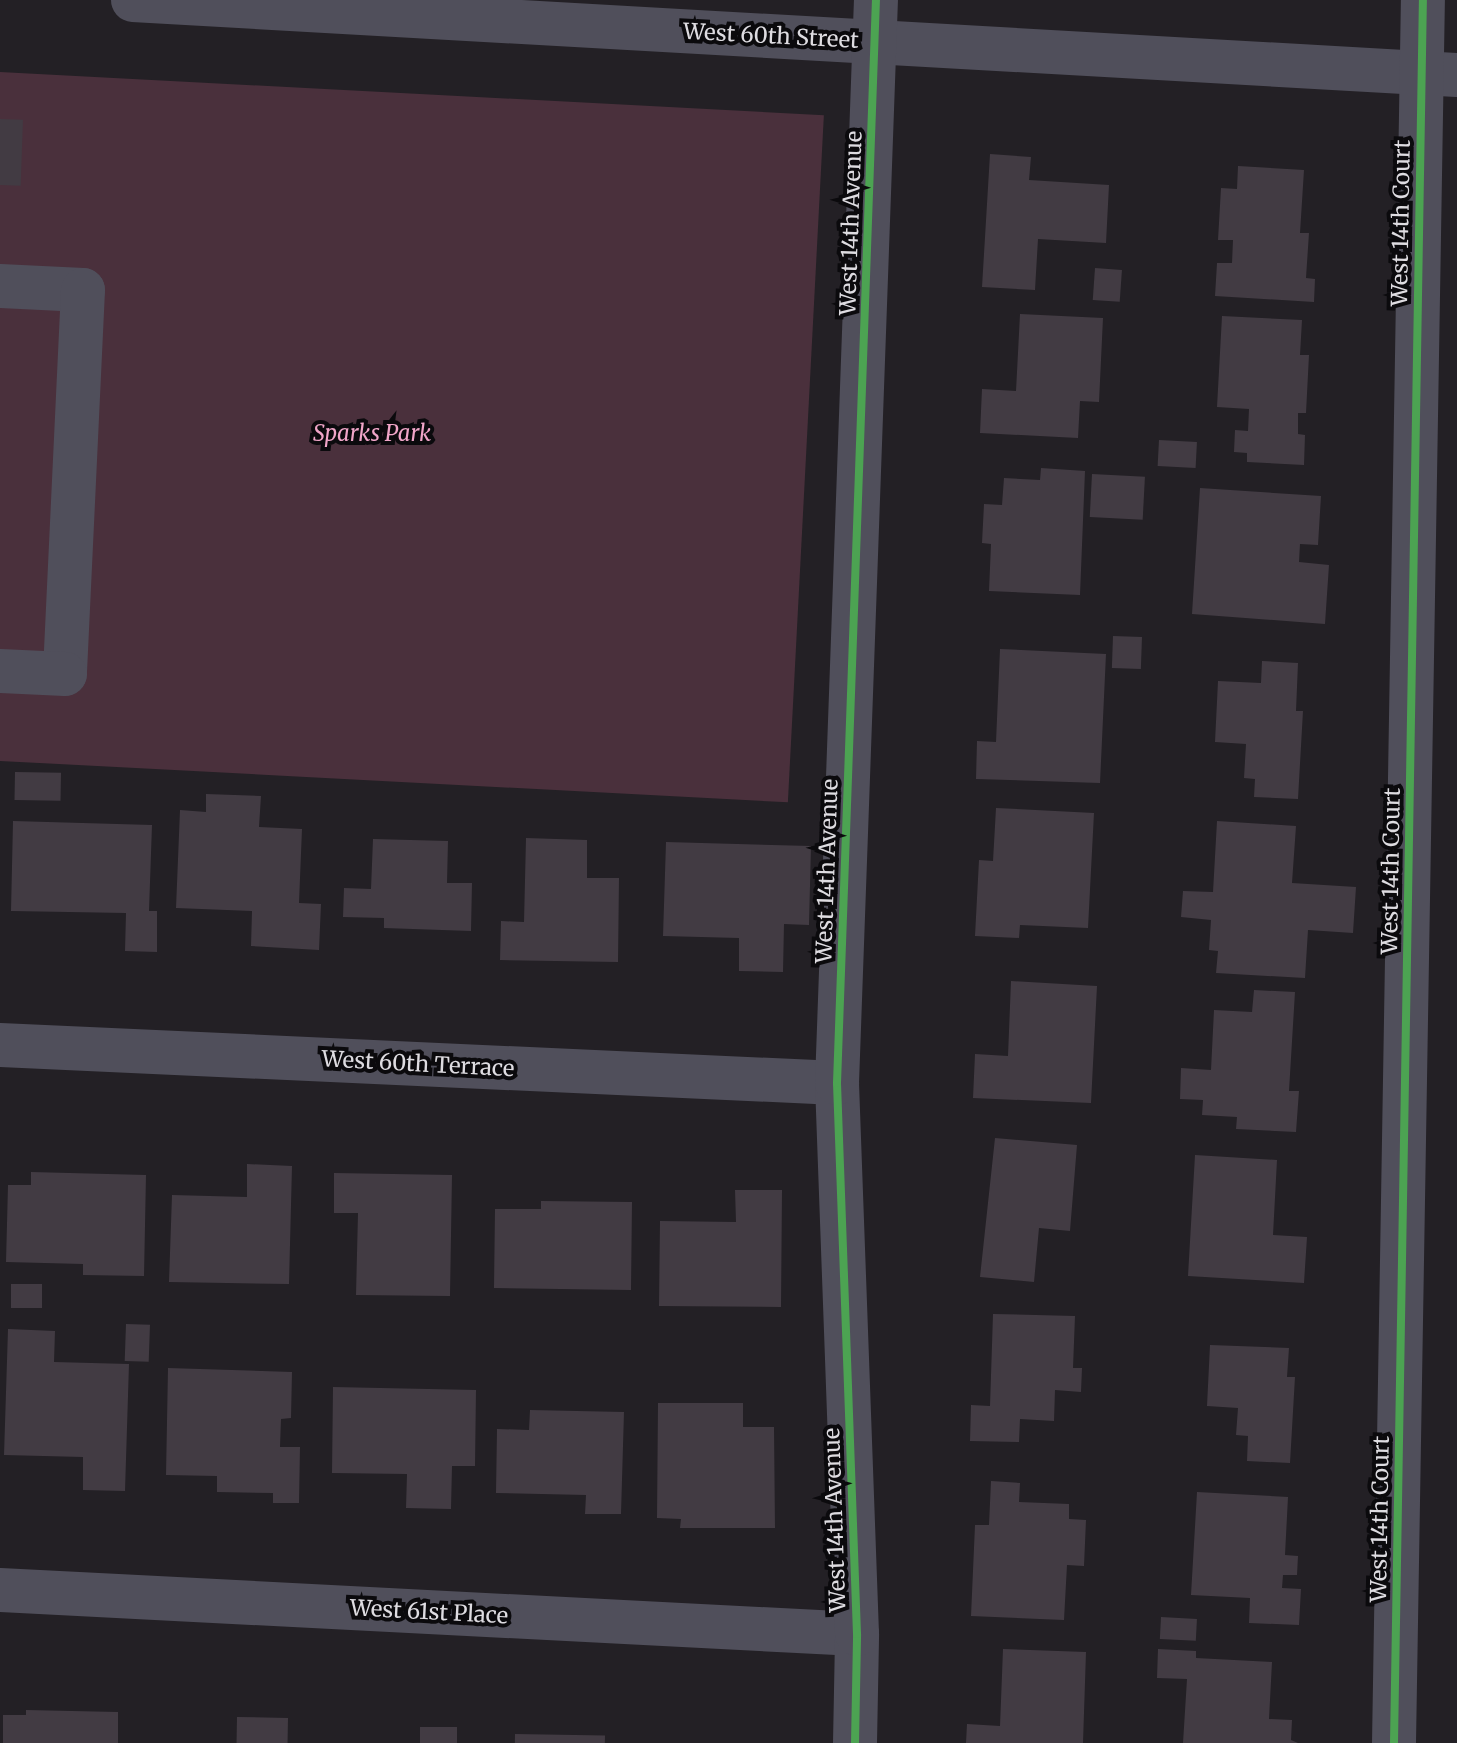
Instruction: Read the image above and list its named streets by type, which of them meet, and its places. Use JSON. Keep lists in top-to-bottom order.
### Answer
{
  "streets": {
    "street": [
      "West 60th Street",
      "West 14th Avenue",
      "West 14th Court",
      "West 60th Terrace",
      "West 61st Place"
    ]
  },
  "crossings": [
    ["West 60th Street", "West 14th Avenue"],
    ["West 60th Street", "West 14th Court"],
    ["West 14th Avenue", "West 60th Terrace"],
    ["West 14th Avenue", "West 61st Place"]
  ],
  "parks": ["Sparks Park"]
}
